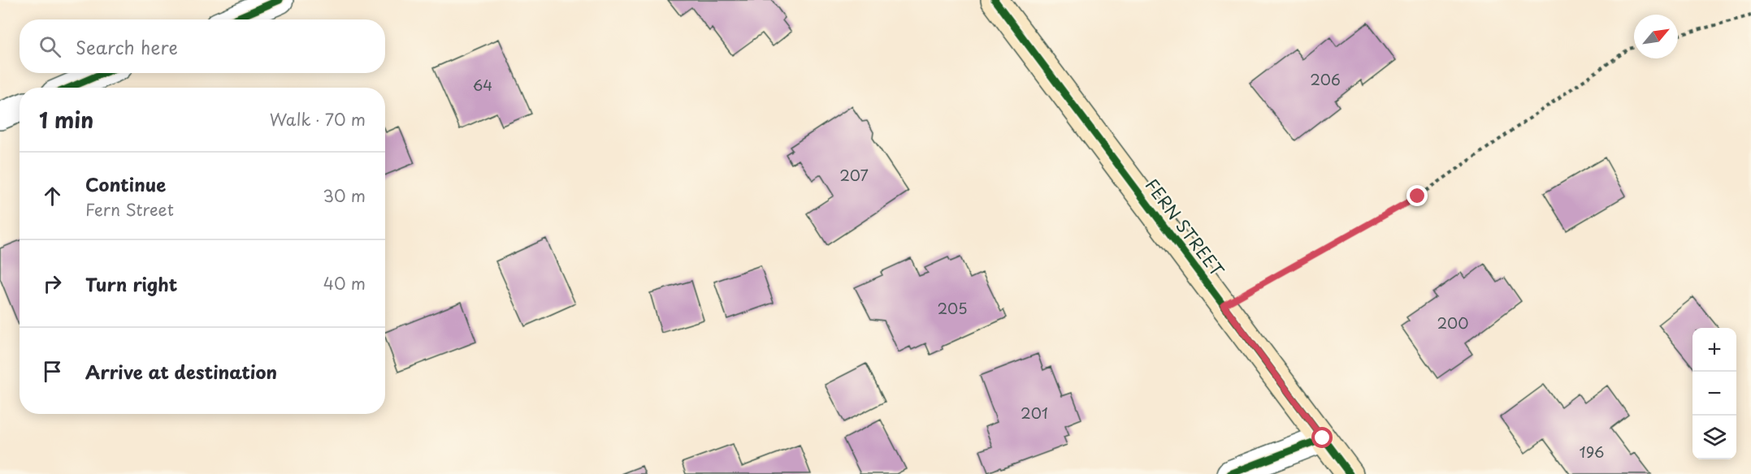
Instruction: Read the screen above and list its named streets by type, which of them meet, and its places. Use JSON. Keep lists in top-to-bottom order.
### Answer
{
  "streets": {
    "street": ["FERN STREET"]
  },
  "house_numbers": [
    "206",
    "64",
    "207",
    "205",
    "200",
    "201",
    "196"
  ],
  "north": "top right",
  "page": {
    "search": "Search here",
    "heading": ["1 min", "Walk · 70 m"],
    "list": [
      ["Continue", "Fern Street", "30 m"],
      ["Turn right", "40 m"],
      "Arrive at destination"
    ],
    "map_buttons": ["+", "−"]
  }
}
